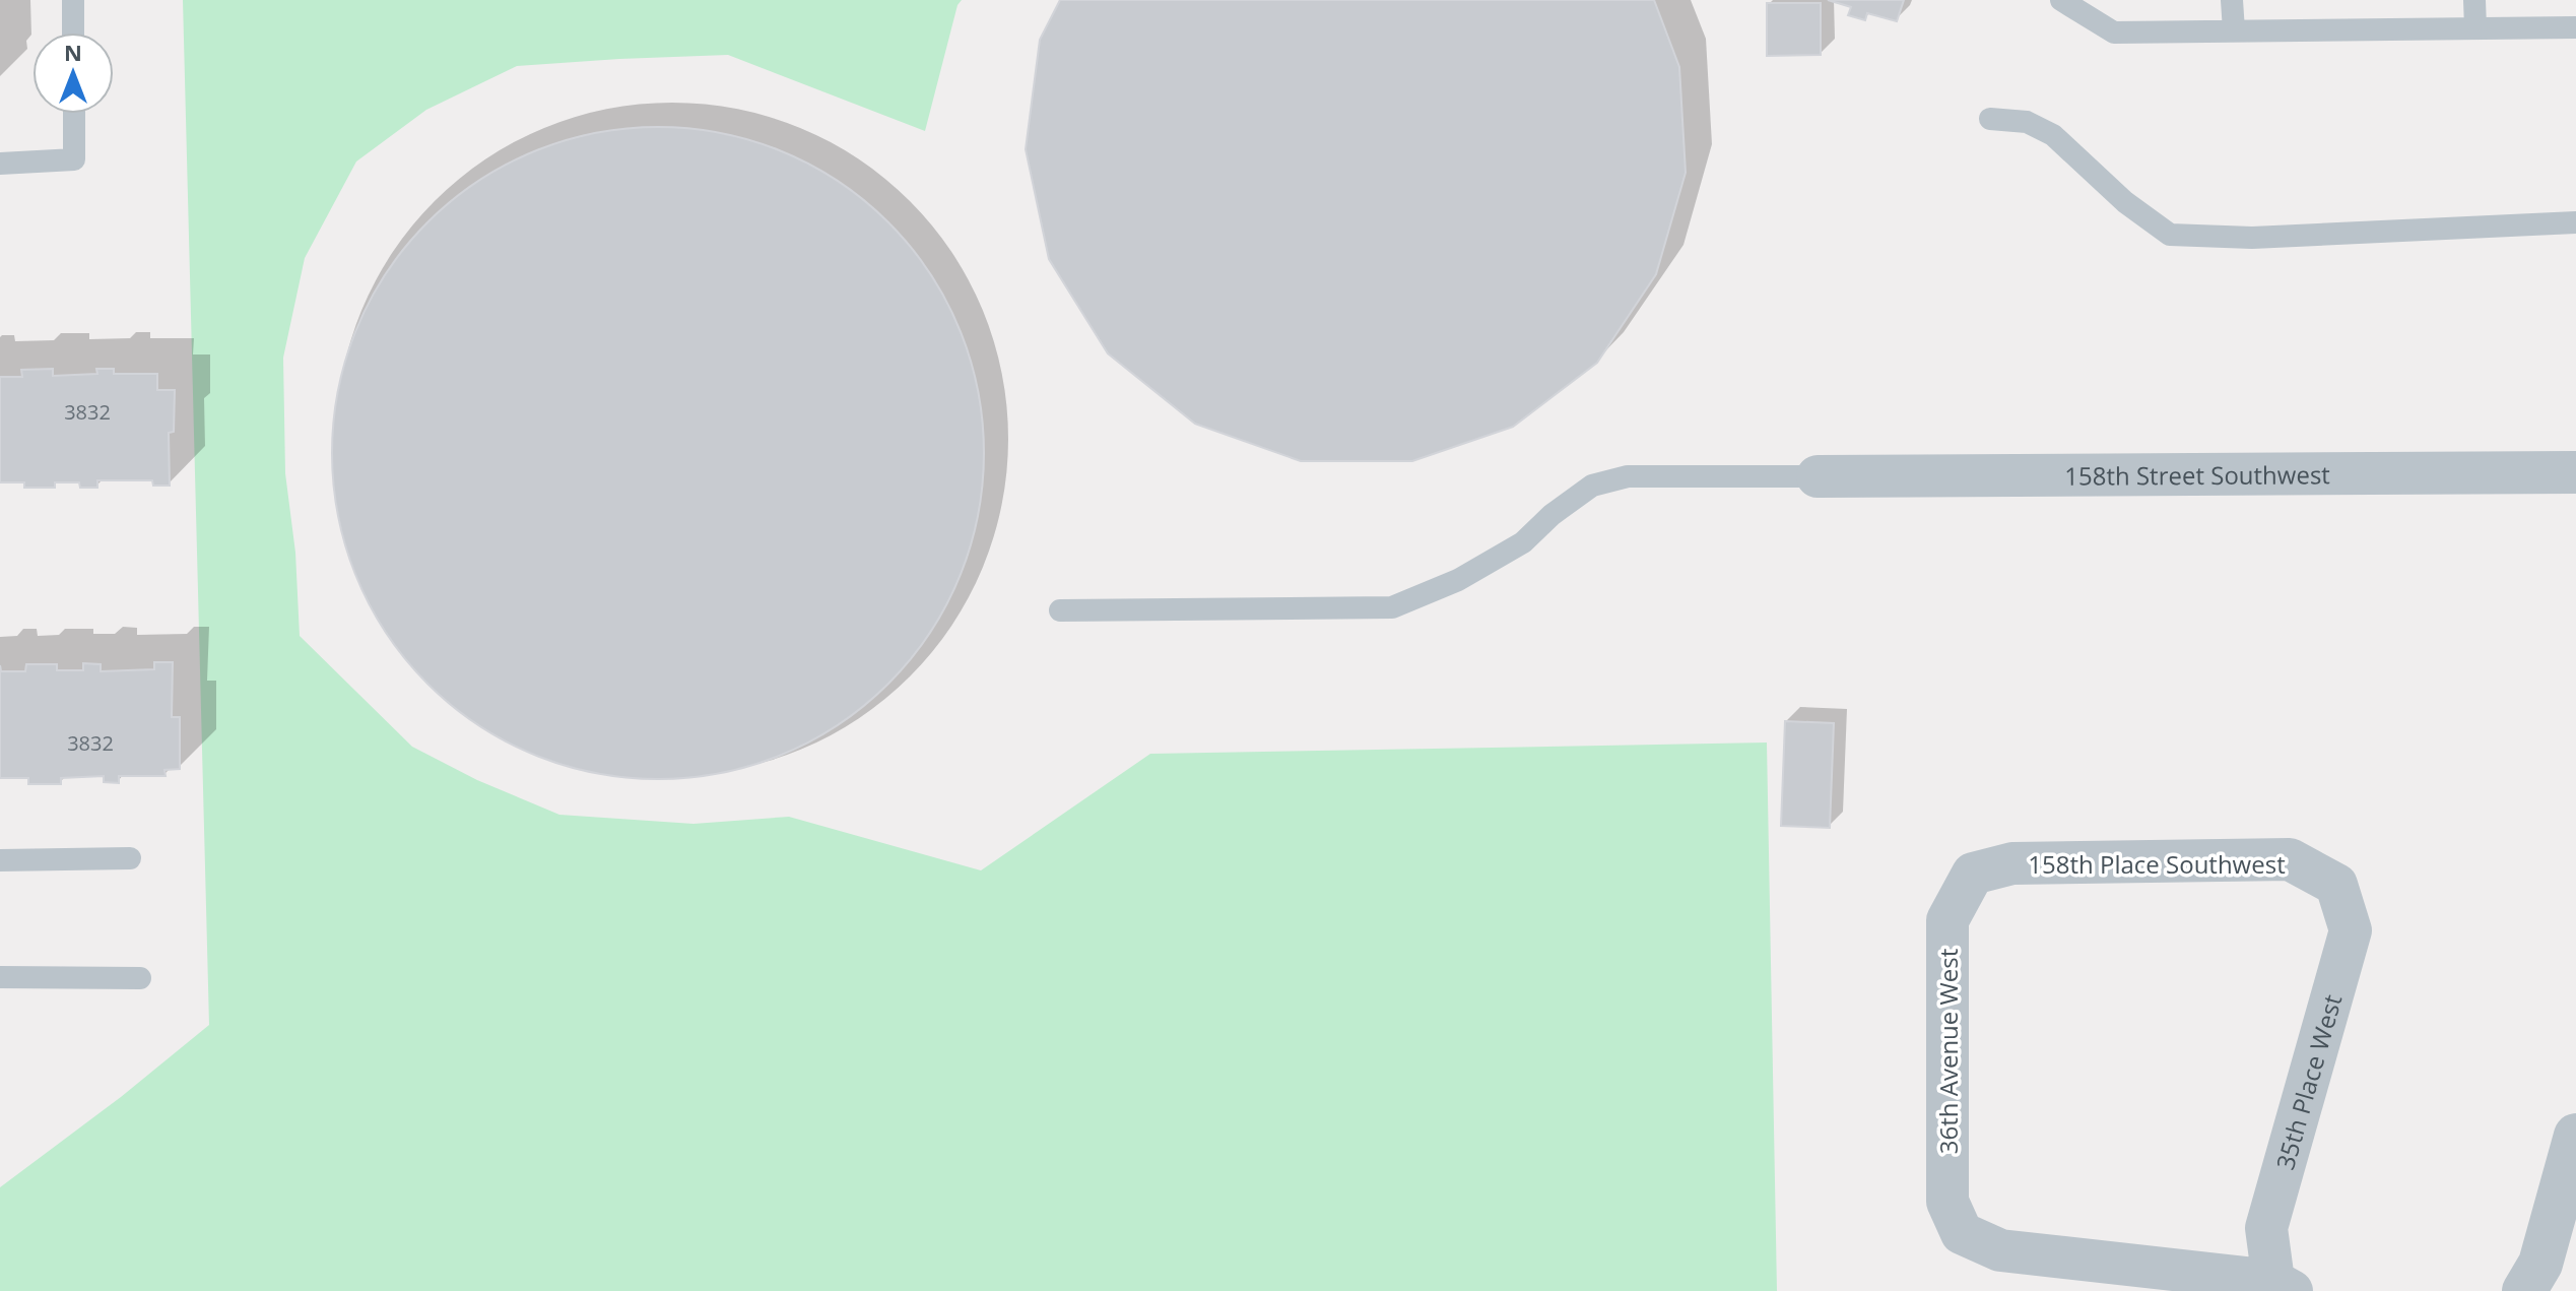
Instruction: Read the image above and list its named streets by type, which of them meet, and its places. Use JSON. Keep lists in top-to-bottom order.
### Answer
{
  "streets": {
    "street": [
      "158th Street Southwest",
      "158th Place Southwest",
      "36th Avenue West",
      "35th Place West"
    ]
  },
  "crossings": [
    ["158th Place Southwest", "36th Avenue West"],
    ["158th Place Southwest", "35th Place West"],
    ["36th Avenue West", "35th Place West"]
  ],
  "house_numbers": ["3832", "3832"],
  "north": "top"
}
